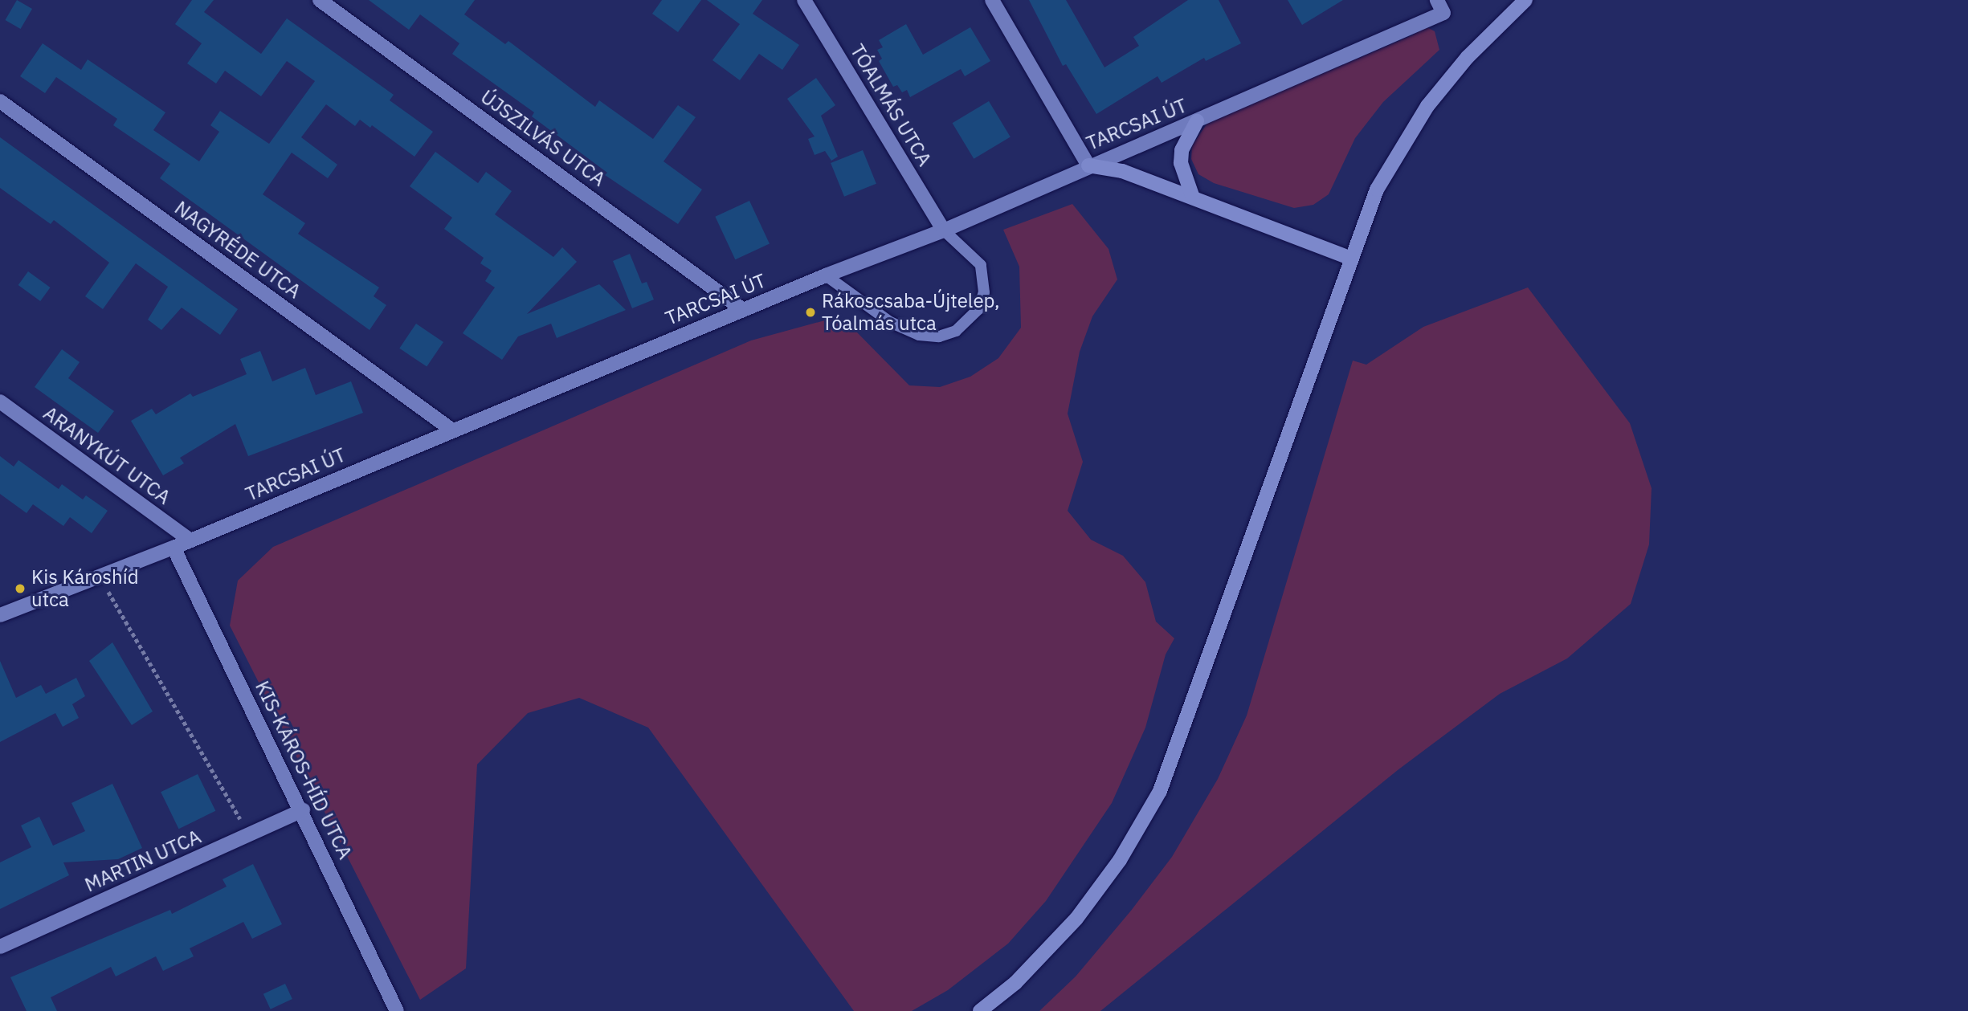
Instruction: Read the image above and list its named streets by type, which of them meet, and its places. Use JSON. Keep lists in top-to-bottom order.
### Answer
{
  "streets": {
    "street": [
      "TÓALMÁS UTCA",
      "TARCSAI ÚT",
      "ÚJSZILVÁS UTCA",
      "NAGYRÉDE UTCA",
      "ARANYKÚT UTCA",
      "KIS-KÁROS-HÍD UTCA",
      "MARTIN UTCA"
    ]
  },
  "crossings": [
    ["TÓALMÁS UTCA", "TARCSAI ÚT"],
    ["TARCSAI ÚT", "ÚJSZILVÁS UTCA"],
    ["TARCSAI ÚT", "NAGYRÉDE UTCA"],
    ["TARCSAI ÚT", "ARANYKÚT UTCA"],
    ["TARCSAI ÚT", "KIS-KÁROS-HÍD UTCA"],
    ["KIS-KÁROS-HÍD UTCA", "MARTIN UTCA"]
  ],
  "places": ["Rákoscsaba-Újtelep, Tóalmás utca", "Kis Károshíd utca"]
}
